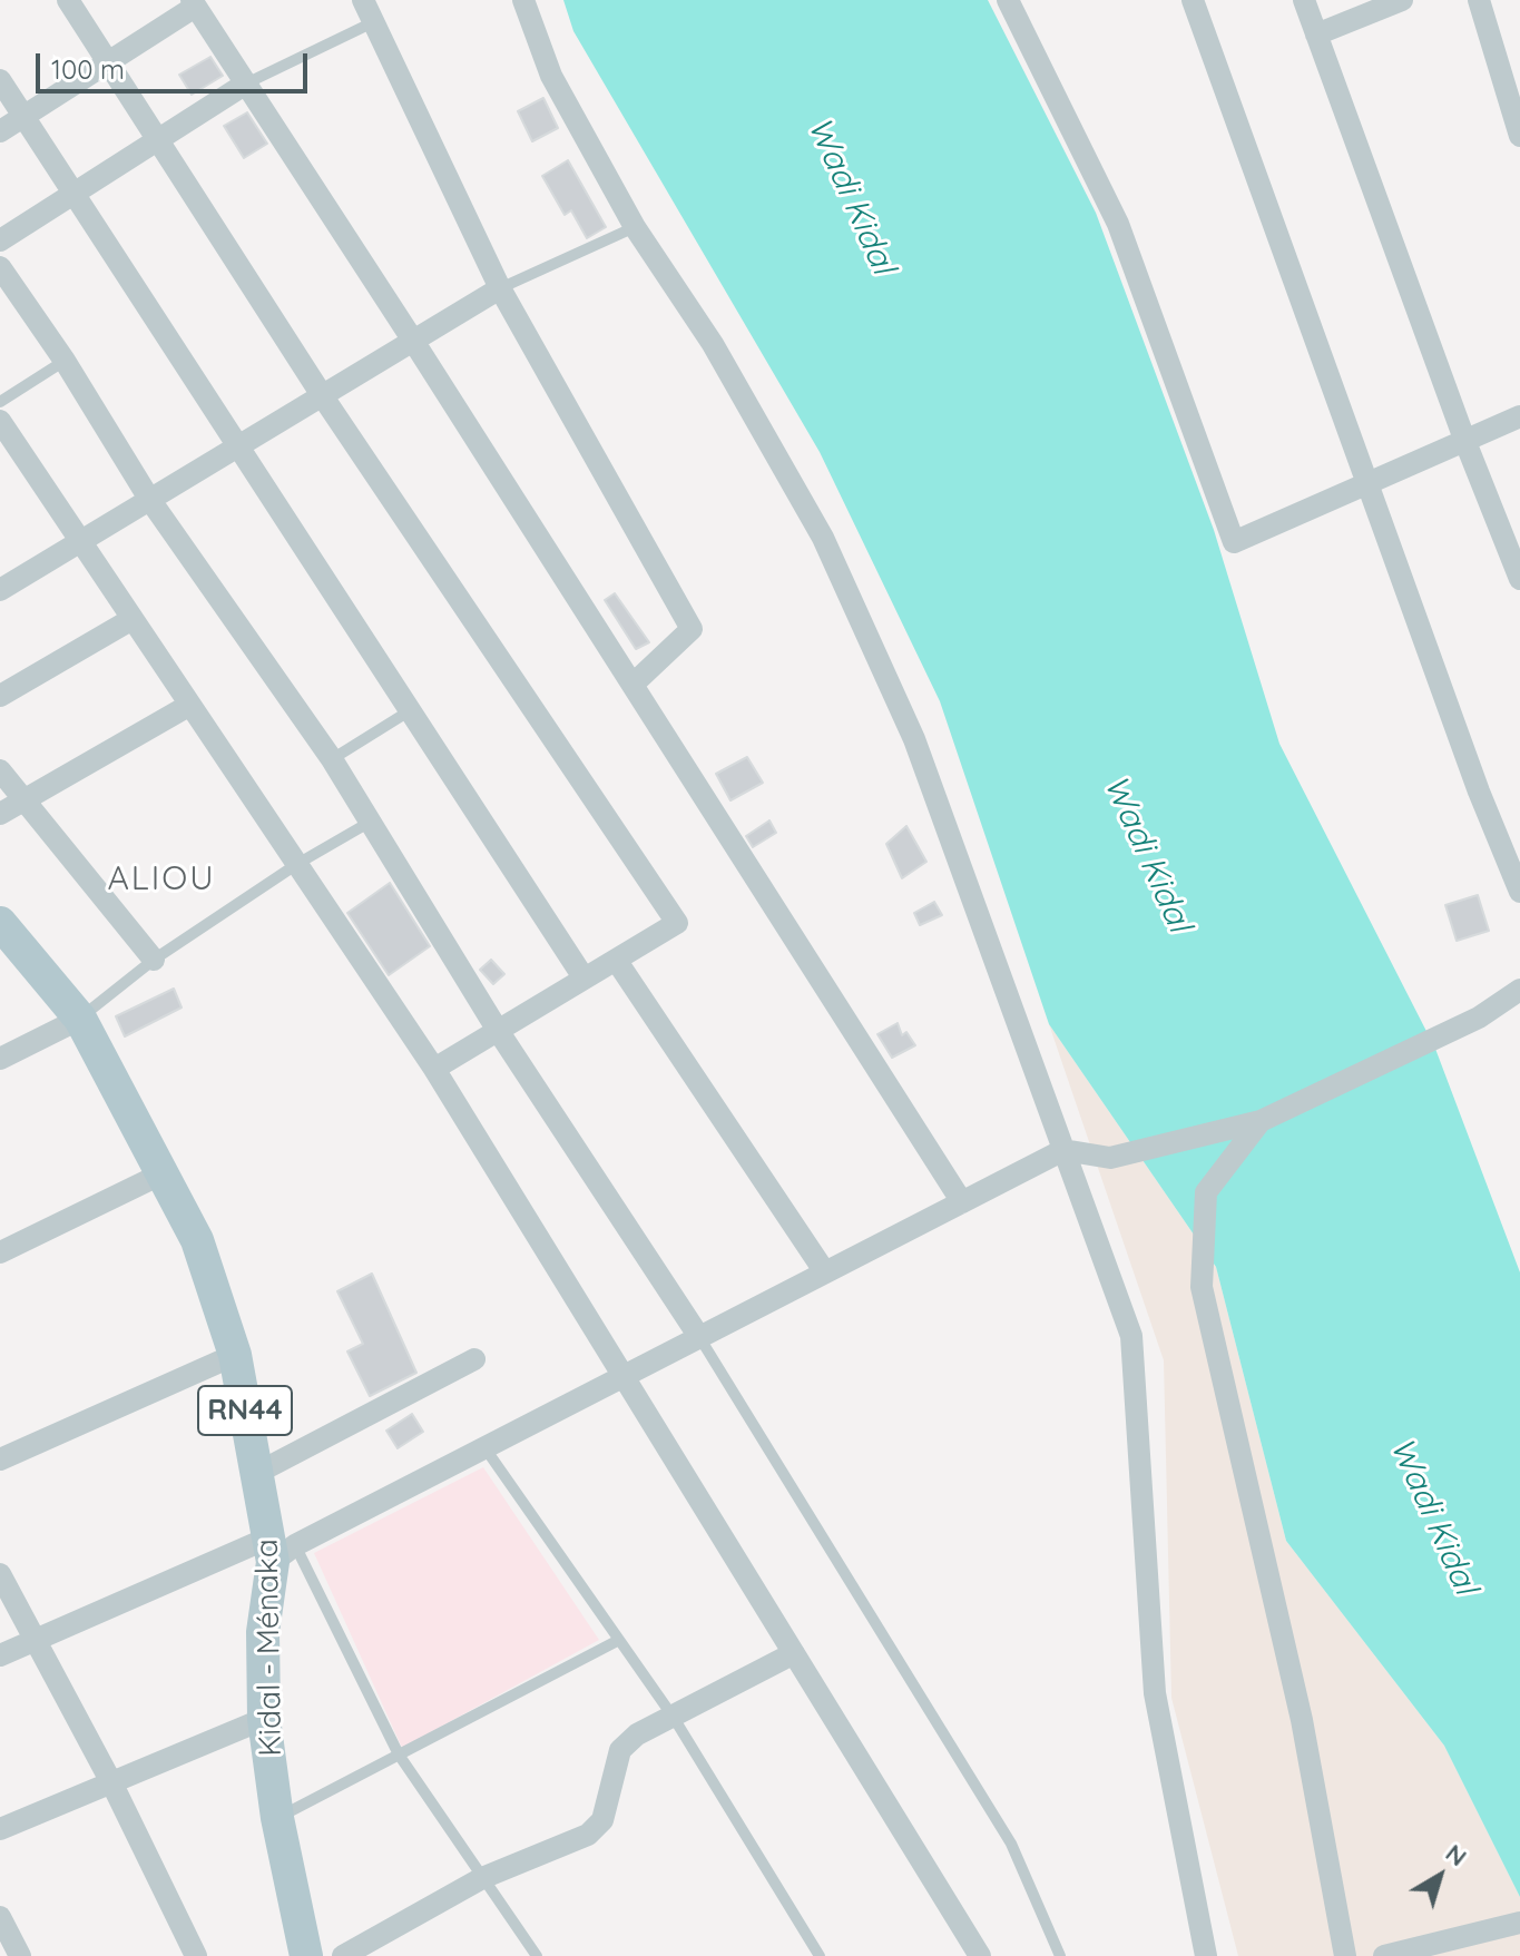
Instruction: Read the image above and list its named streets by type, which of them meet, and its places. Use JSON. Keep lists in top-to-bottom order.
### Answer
{
  "streets": {
    "main road": ["RN44", "Kidal - Ménaka"]
  },
  "districts": ["ALIOU"],
  "water": ["Wadi Kidal"],
  "scale_bar": "100 m",
  "north": "top right"
}
